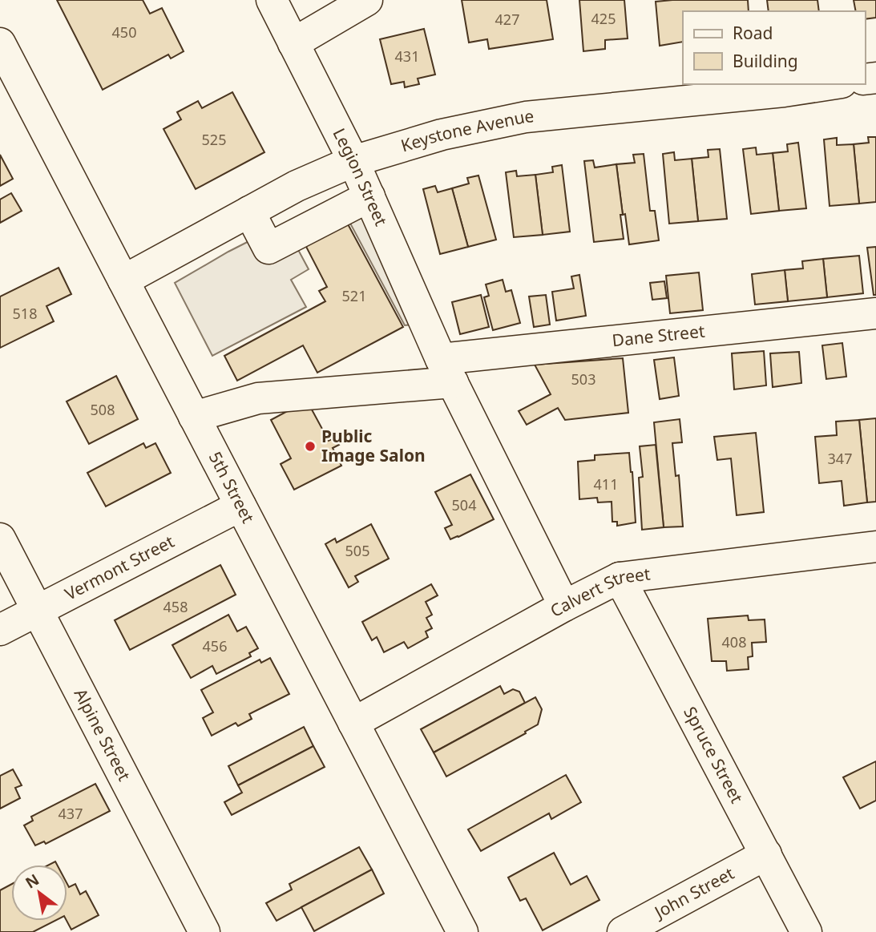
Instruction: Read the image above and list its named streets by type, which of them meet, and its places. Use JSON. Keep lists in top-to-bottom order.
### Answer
{
  "streets": {
    "street": [
      "Keystone Avenue",
      "Legion Street",
      "Dane Street",
      "5th Street",
      "Vermont Street",
      "Calvert Street",
      "Alpine Street",
      "Spruce Street",
      "John Street"
    ]
  },
  "crossings": [
    ["Keystone Avenue", "Legion Street"],
    ["Keystone Avenue", "5th Street"],
    ["Legion Street", "Dane Street"],
    ["Dane Street", "5th Street"],
    ["5th Street", "Vermont Street"],
    ["5th Street", "Calvert Street"],
    ["Vermont Street", "Alpine Street"],
    ["Calvert Street", "Spruce Street"],
    ["Spruce Street", "John Street"]
  ],
  "places": ["Public Image Salon"],
  "house_numbers": [
    "425",
    "427",
    "450",
    "431",
    "525",
    "521",
    "518",
    "503",
    "508",
    "347",
    "411",
    "504",
    "505",
    "458",
    "408",
    "456",
    "437"
  ],
  "legend": ["Road", "Building"],
  "north": "top left"
}
